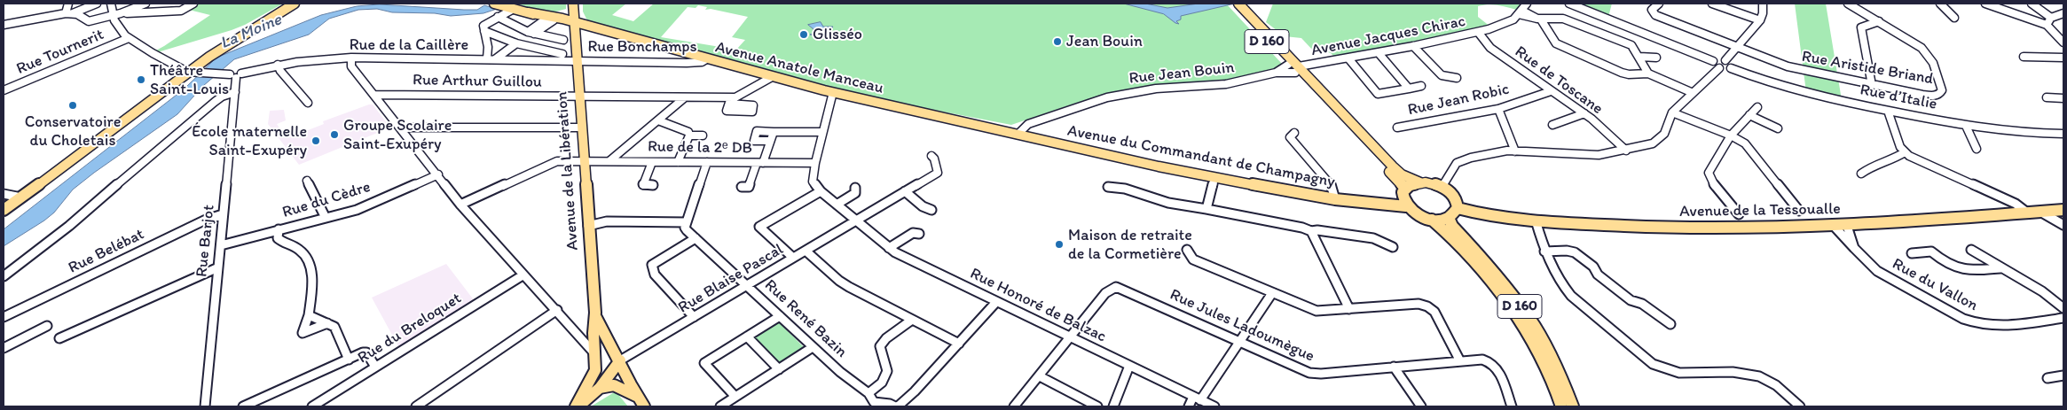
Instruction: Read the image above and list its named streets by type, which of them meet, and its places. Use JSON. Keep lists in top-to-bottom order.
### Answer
{
  "streets": {
    "main road": [
      "D 160",
      "Avenue Anatole Manceau",
      "Avenue du Commandant de Champagny",
      "Avenue de la Libération",
      "Avenue de la Tessoualle"
    ],
    "street": [
      "Avenue Jacques Chirac",
      "Rue de la Caillère",
      "Rue Bonchamps",
      "Rue Tournerit",
      "Rue Aristide Briand",
      "Rue Jean Bouin",
      "Rue de Toscane",
      "Rue Arthur Guillou",
      "Rue d’Italie",
      "Rue Jean Robic",
      "Rue de la 2ᵉ DB",
      "Rue du Cèdre",
      "Rue Barjot",
      "Rue Belébat",
      "Rue Blaise Pascal",
      "Rue du Vallon",
      "Rue Honoré de Balzac",
      "Rue René Bazin",
      "Rue Jules Ladoumègue",
      "Rue du Breloquet"
    ]
  },
  "crossings": [
    ["Avenue Jacques Chirac", "D 160"],
    ["Avenue Jacques Chirac", "Rue Jean Bouin"],
    ["Avenue Jacques Chirac", "Rue de Toscane"],
    ["D 160", "Rue Jean Bouin"],
    ["D 160", "Avenue du Commandant de Champagny"],
    ["D 160", "Avenue de la Tessoualle"],
    ["Rue de la Caillère", "Rue Bonchamps"],
    ["Rue de la Caillère", "Avenue de la Libération"],
    ["Rue de la Caillère", "Rue Barjot"],
    ["Rue Bonchamps", "Avenue Anatole Manceau"],
    ["Rue Bonchamps", "Avenue de la Libération"],
    ["Avenue Anatole Manceau", "Rue Jean Bouin"],
    ["Avenue Anatole Manceau", "Rue Arthur Guillou"],
    ["Avenue Anatole Manceau", "Avenue du Commandant de Champagny"],
    ["Avenue Anatole Manceau", "Avenue de la Libération"],
    ["Rue Jean Bouin", "Avenue du Commandant de Champagny"],
    ["Rue de Toscane", "Rue Jean Robic"],
    ["Rue Arthur Guillou", "Avenue de la Libération"],
    ["Rue de la 2ᵉ DB", "Avenue de la Libération"],
    ["Avenue du Commandant de Champagny", "Avenue de la Tessoualle"],
    ["Avenue de la Libération", "Rue Blaise Pascal"],
    ["Rue du Cèdre", "Rue Barjot"],
    ["Avenue de la Tessoualle", "Rue du Vallon"],
    ["Rue Barjot", "Rue Belébat"],
    ["Rue Blaise Pascal", "Rue Honoré de Balzac"],
    ["Rue Blaise Pascal", "Rue René Bazin"],
    ["Rue Honoré de Balzac", "Rue Jules Ladoumègue"]
  ],
  "water": ["La Moine"],
  "places": [
    "Glisséo",
    "Jean Bouin",
    "Théâtre Saint-Louis",
    "Conservatoire du Choletais",
    "Groupe Scolaire Saint-Exupéry",
    "École maternelle Saint-Exupéry",
    "Maison de retraite de la Cormetière"
  ]
}
